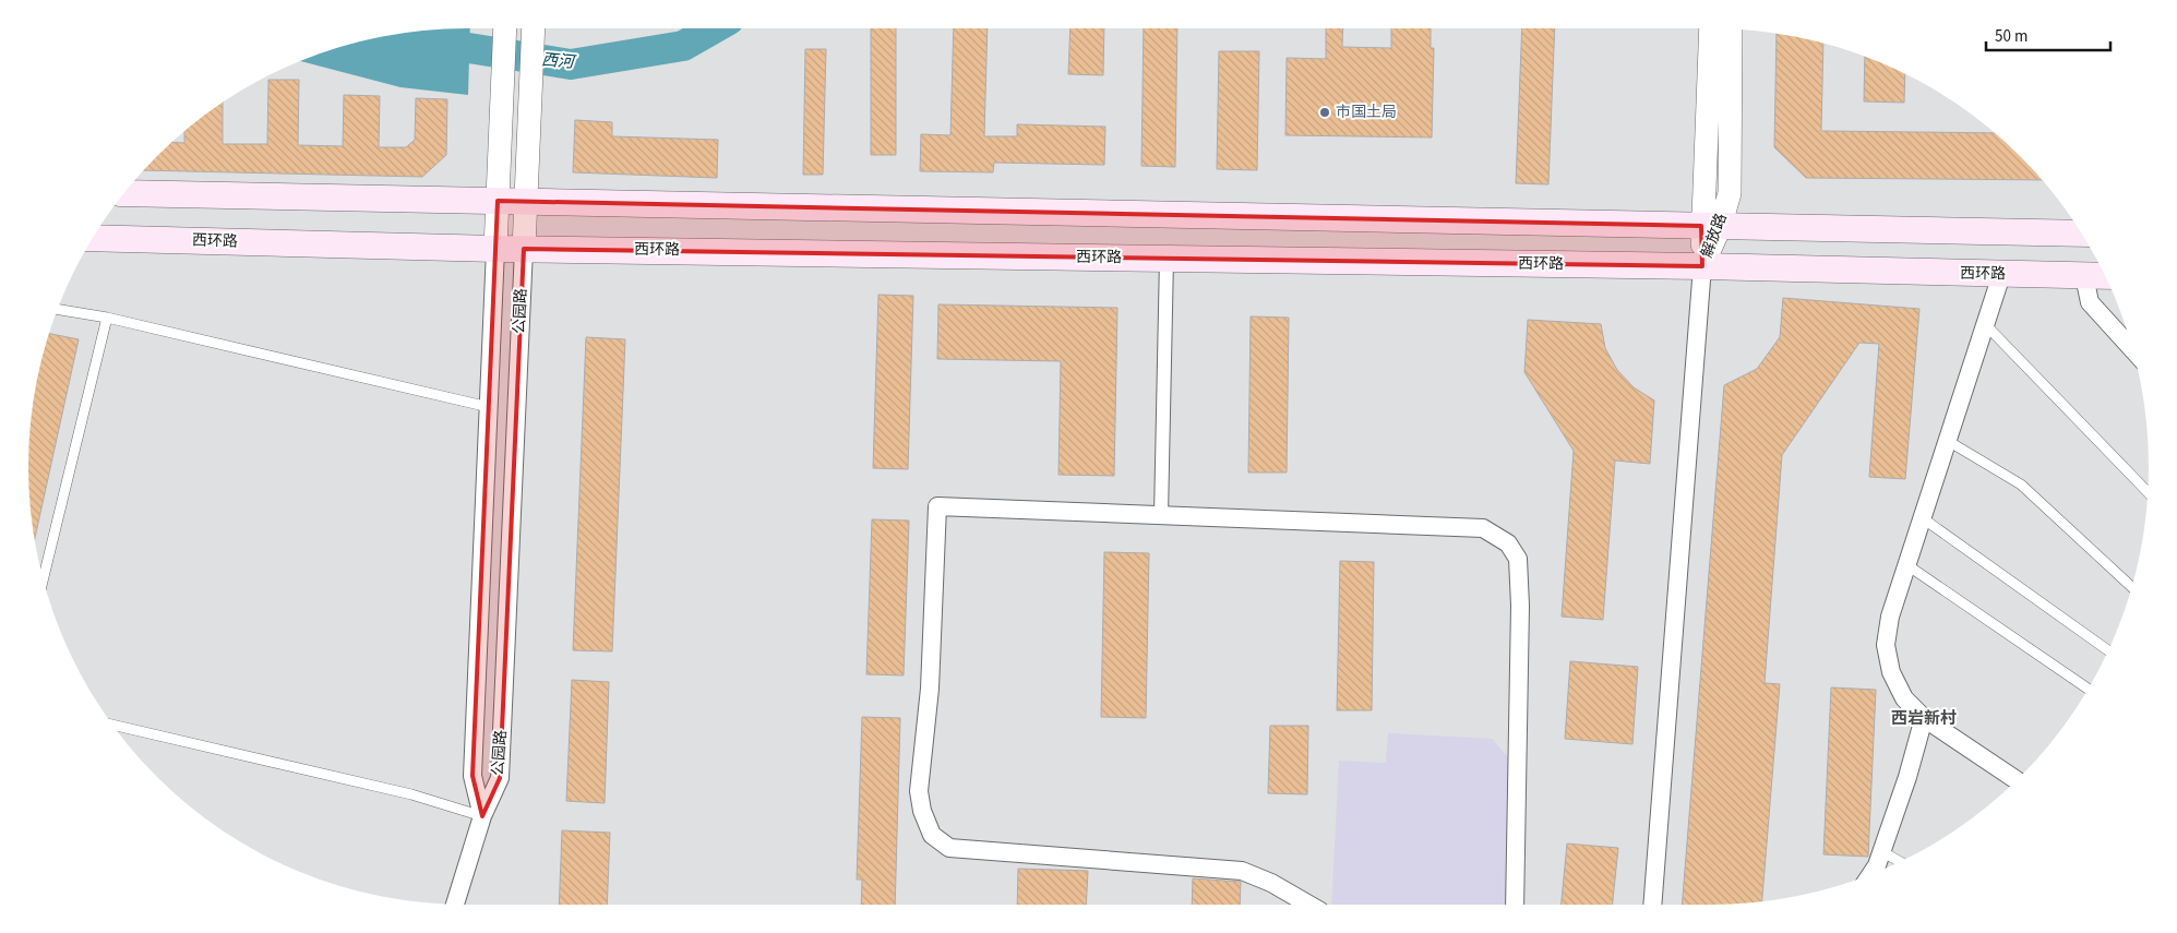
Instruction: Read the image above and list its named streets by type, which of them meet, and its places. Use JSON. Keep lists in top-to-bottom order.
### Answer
{
  "streets": {
    "main road": ["西环路"],
    "street": ["解放路", "公园路"]
  },
  "crossings": [
    ["解放路", "西环路"],
    ["西环路", "公园路"]
  ],
  "districts": ["西岩新村"],
  "water": ["西河"],
  "places": ["市国土局"],
  "scale_bar": "50 m"
}
